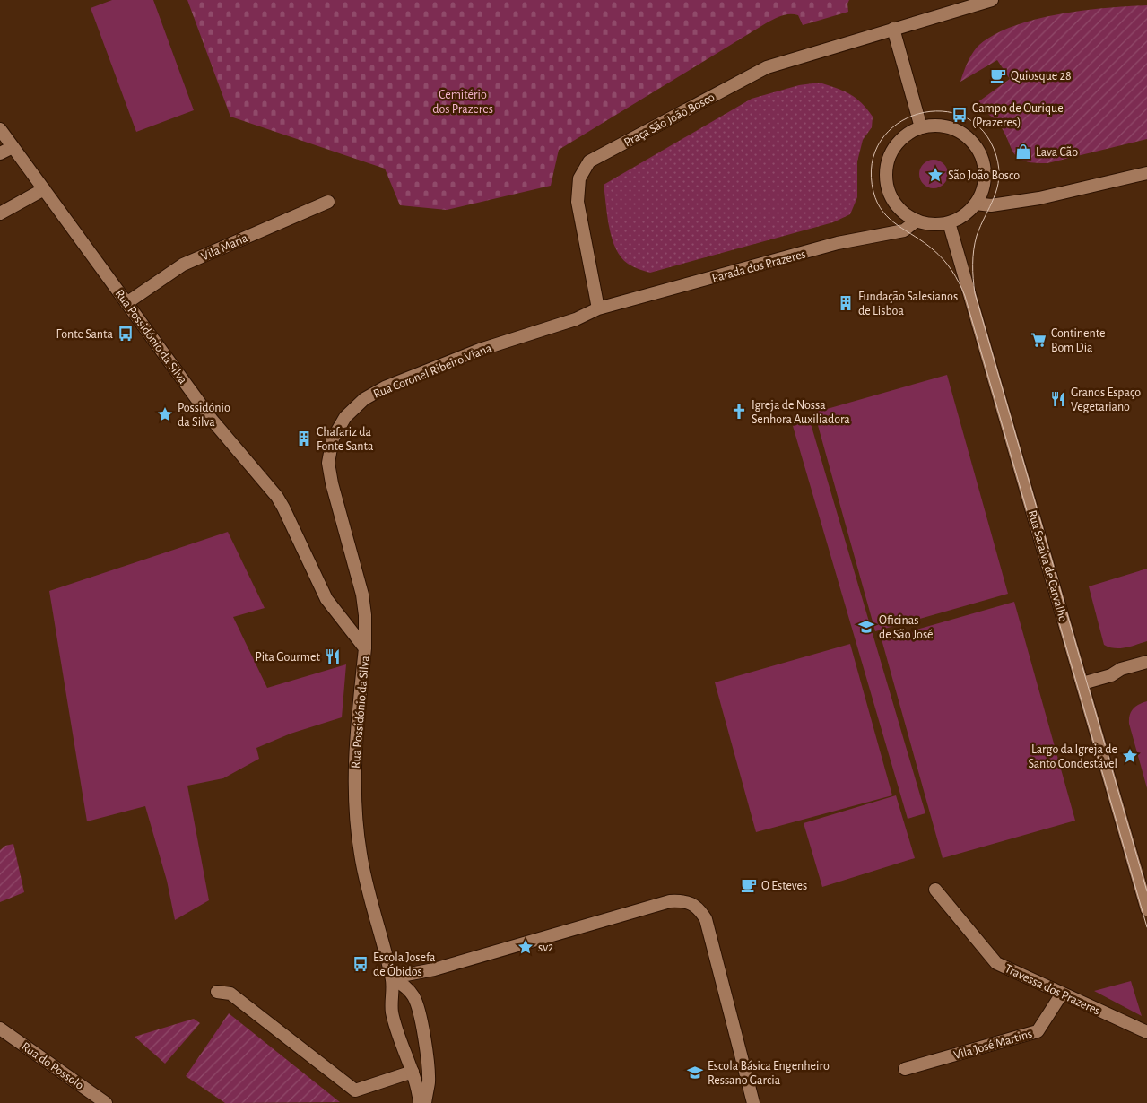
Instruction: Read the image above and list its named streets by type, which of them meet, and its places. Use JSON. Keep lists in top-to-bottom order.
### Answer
{
  "streets": {
    "street": [
      "Praça São João Bosco",
      "Vila Maria",
      "Parada dos Prazeres",
      "Rua Possidónio da Silva",
      "Rua Coronel Ribeiro Viana",
      "Rua Saraiva de Carvalho",
      "Travessa dos Prazeres",
      "Vila José Martins",
      "Rua do Possolo"
    ]
  },
  "crossings": [
    ["Praça São João Bosco", "Parada dos Prazeres"],
    ["Praça São João Bosco", "Rua Coronel Ribeiro Viana"],
    ["Vila Maria", "Rua Possidónio da Silva"],
    ["Parada dos Prazeres", "Rua Coronel Ribeiro Viana"],
    ["Parada dos Prazeres", "Rua Saraiva de Carvalho"],
    ["Rua Possidónio da Silva", "Rua Coronel Ribeiro Viana"],
    ["Travessa dos Prazeres", "Vila José Martins"]
  ],
  "parks": ["Cemitério dos Prazeres"],
  "places": {
    "cafe": ["Quiosque 28", "O Esteves"],
    "bus stop": ["Campo de Ourique (Prazeres)", "Fonte Santa", "Escola Josefa de Óbidos"],
    "shop": ["Lava Cão"],
    "place": [
      "São João Bosco",
      "Possidónio da Silva",
      "Largo da Igreja de Santo Condestável",
      "sv2"
    ],
    "building": ["Fundação Salesianos de Lisboa", "Chafariz da Fonte Santa"],
    "supermarket": ["Continente Bom Dia"],
    "restaurant": ["Granos Espaço Vegetariano", "Pita Gourmet"],
    "church": ["Igreja de Nossa Senhora Auxiliadora"],
    "school or university": ["Oficinas de São José", "Escola Básica Engenheiro Ressano Garcia"]
  }
}
